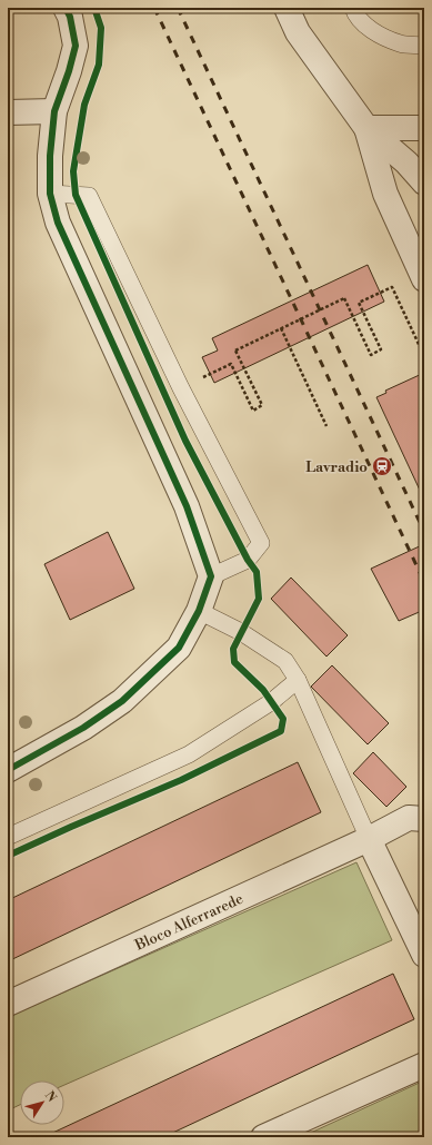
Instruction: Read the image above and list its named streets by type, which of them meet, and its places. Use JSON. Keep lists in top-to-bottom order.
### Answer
{
  "streets": {
    "street": ["Bloco Alferrarede"]
  },
  "places": {
    "station": ["Lavradio"]
  },
  "north": "top right"
}
